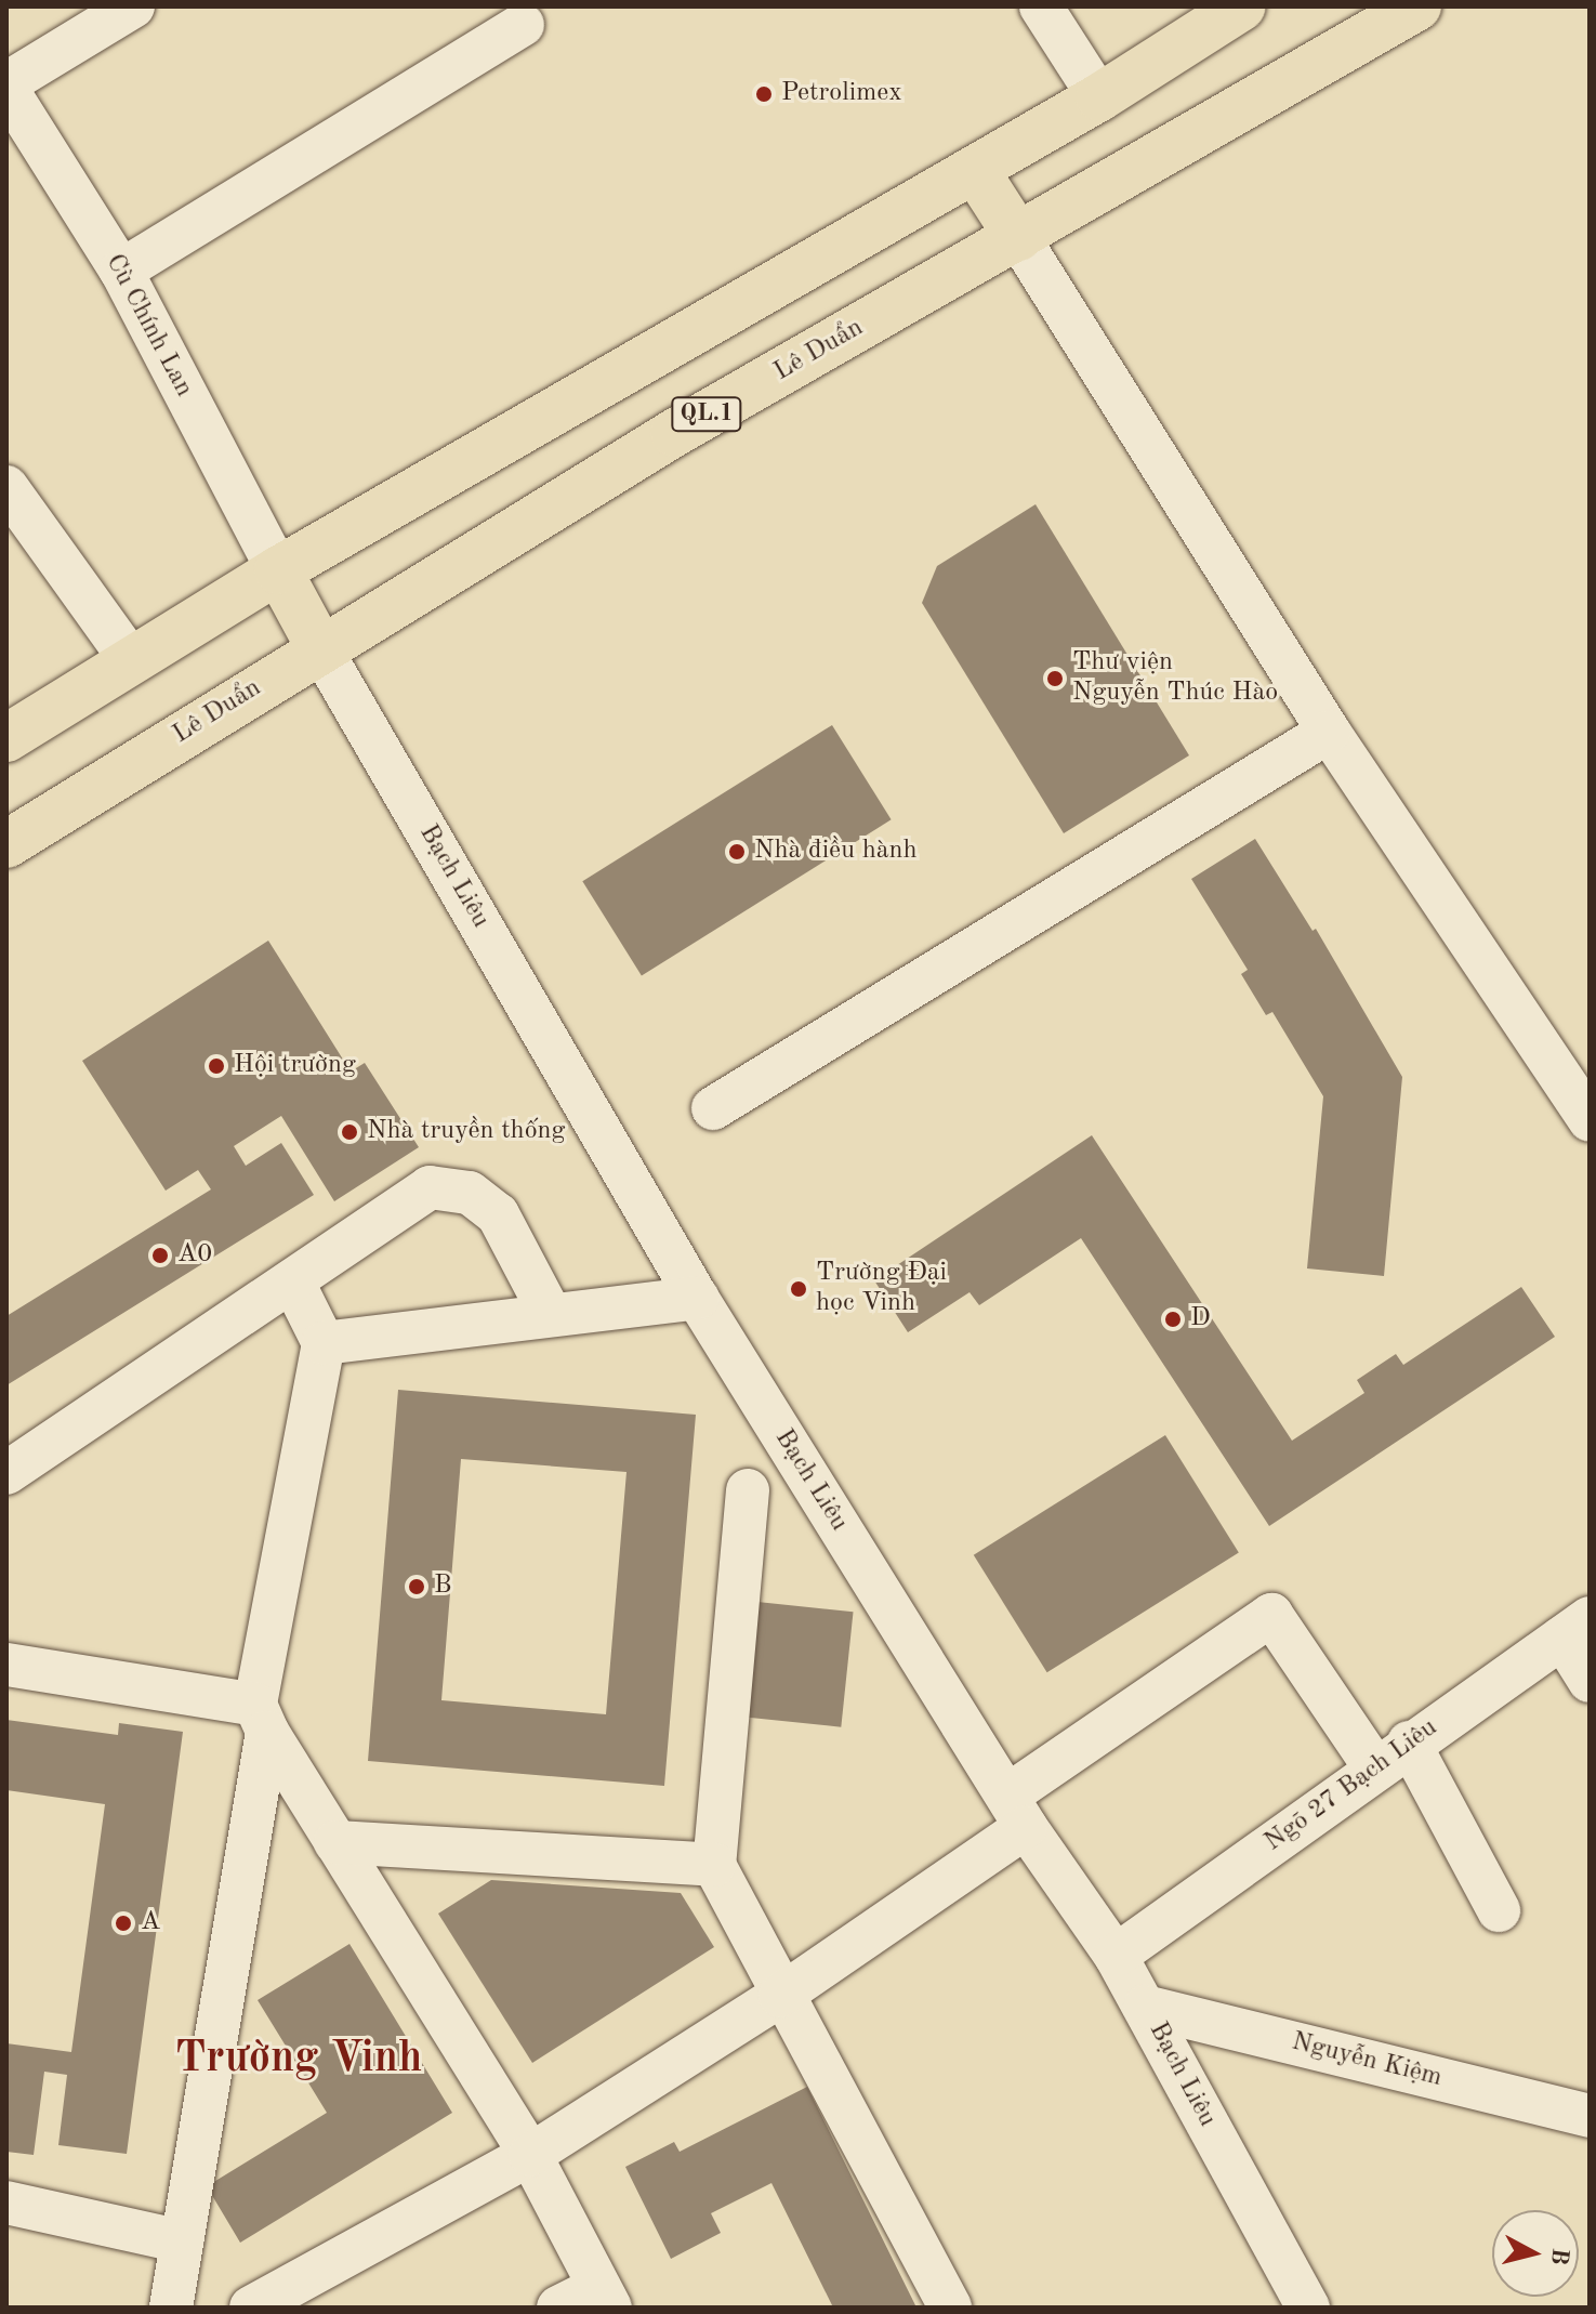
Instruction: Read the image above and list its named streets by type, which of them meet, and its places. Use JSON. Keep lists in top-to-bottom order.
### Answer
{
  "streets": {
    "main road": ["Lê Duẩn", "QL.1"],
    "street": [
      "Cù Chính Lan",
      "Bạch Liêu",
      "Ngõ 27 Bạch Liêu",
      "Nguyễn Kiệm"
    ]
  },
  "crossings": [
    ["Lê Duẩn", "Bạch Liêu"],
    ["Bạch Liêu", "Ngõ 27 Bạch Liêu"],
    ["Bạch Liêu", "Nguyễn Kiệm"]
  ],
  "districts": ["Trường Vinh"],
  "places": [
    "Petrolimex",
    "Thư viện Nguyễn Thúc Hào",
    "Nhà điều hành",
    "Hội trường",
    "Nhà truyền thống",
    "A0",
    "Trường Đại học Vinh",
    "D",
    "B",
    "A"
  ],
  "north": "right"
}
